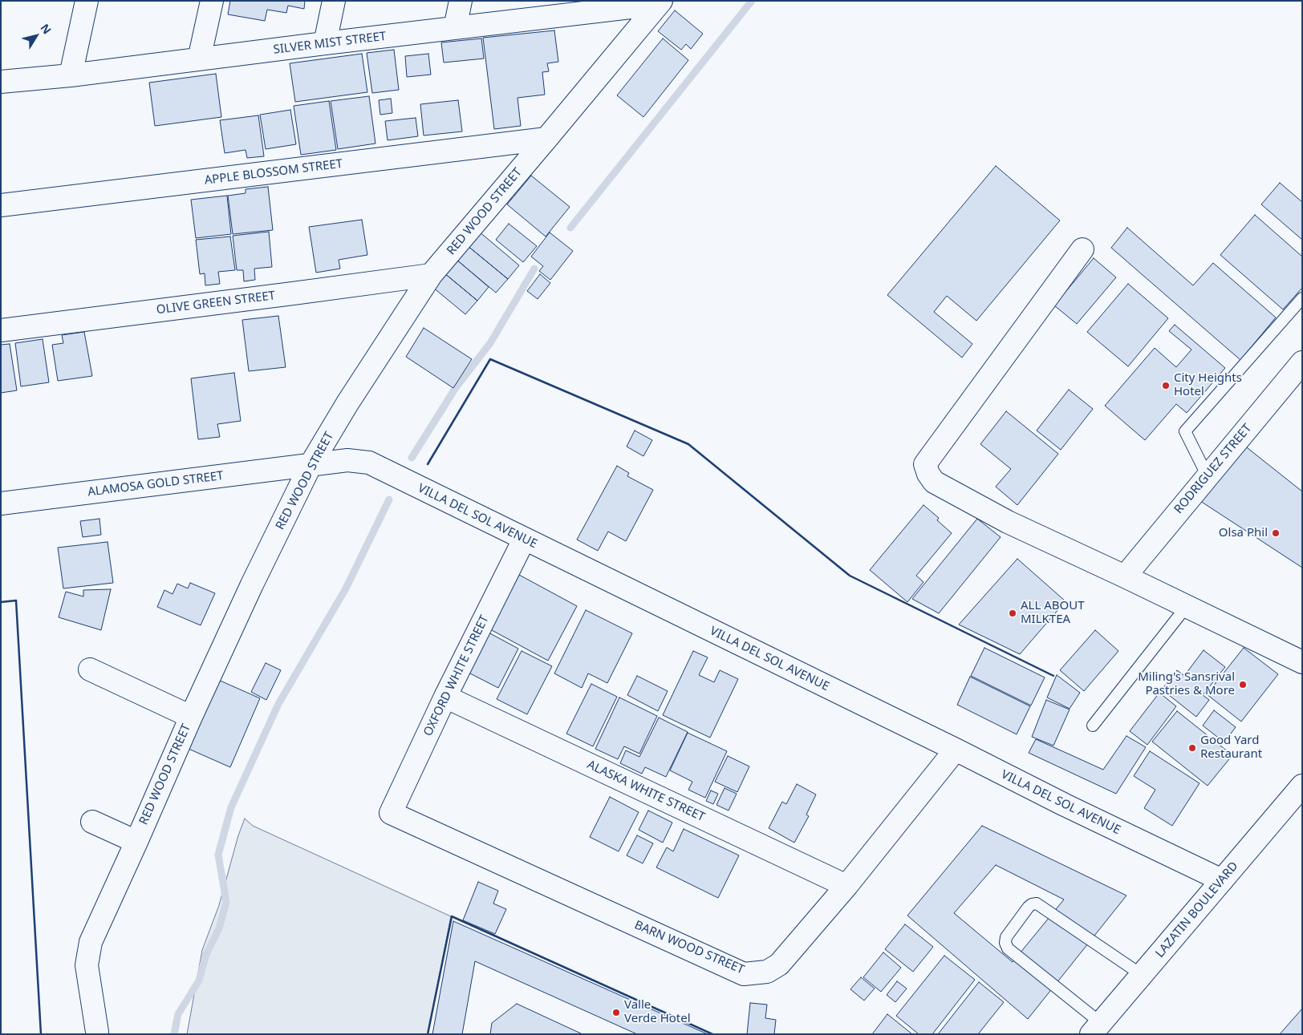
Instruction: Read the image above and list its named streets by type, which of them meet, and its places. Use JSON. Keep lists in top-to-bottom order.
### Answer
{
  "streets": {
    "street": [
      "SILVER MIST STREET",
      "APPLE BLOSSOM STREET",
      "RED WOOD STREET",
      "OLIVE GREEN STREET",
      "RODRIGUEZ STREET",
      "ALAMOSA GOLD STREET",
      "VILLA DEL SOL AVENUE",
      "OXFORD WHITE STREET",
      "ALASKA WHITE STREET",
      "LAZATIN BOULEVARD",
      "BARN WOOD STREET"
    ]
  },
  "crossings": [
    ["SILVER MIST STREET", "RED WOOD STREET"],
    ["APPLE BLOSSOM STREET", "RED WOOD STREET"],
    ["RED WOOD STREET", "OLIVE GREEN STREET"],
    ["RED WOOD STREET", "ALAMOSA GOLD STREET"],
    ["RED WOOD STREET", "VILLA DEL SOL AVENUE"],
    ["ALAMOSA GOLD STREET", "VILLA DEL SOL AVENUE"],
    ["VILLA DEL SOL AVENUE", "OXFORD WHITE STREET"],
    ["VILLA DEL SOL AVENUE", "LAZATIN BOULEVARD"],
    ["VILLA DEL SOL AVENUE", "BARN WOOD STREET"],
    ["OXFORD WHITE STREET", "ALASKA WHITE STREET"],
    ["OXFORD WHITE STREET", "BARN WOOD STREET"],
    ["ALASKA WHITE STREET", "BARN WOOD STREET"]
  ],
  "places": [
    "City Heights Hotel",
    "Olsa Phil",
    "ALL ABOUT MILKTEA",
    "Miling's Sansrival Pastries & More",
    "Good Yard Restaurant",
    "Valle Verde Hotel"
  ],
  "north": "top right"
}
